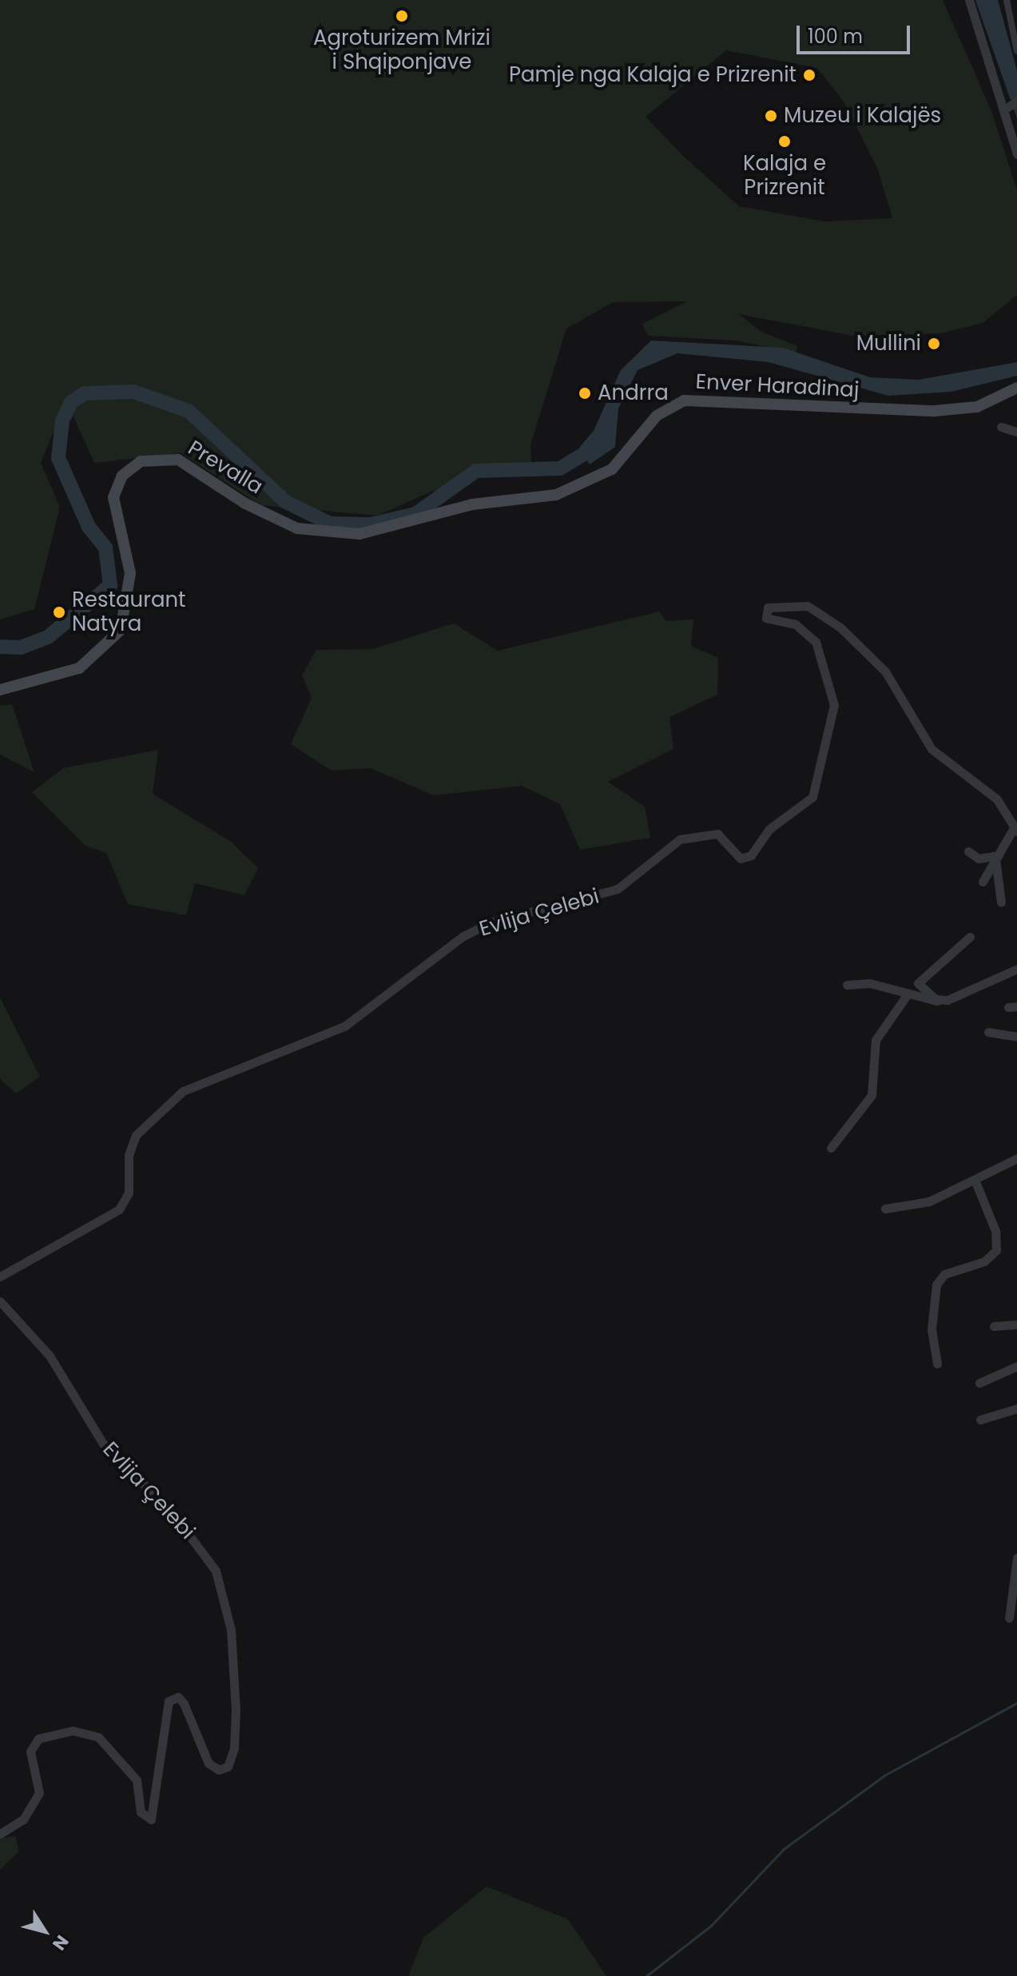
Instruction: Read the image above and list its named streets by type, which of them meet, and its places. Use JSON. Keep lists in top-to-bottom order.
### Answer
{
  "streets": {
    "main road": ["Enver Haradinaj", "Prevalla"],
    "street": ["Evlija Çelebi"]
  },
  "crossings": [
    ["Enver Haradinaj", "Prevalla"]
  ],
  "places": [
    "Agroturizem Mrizi i Shqiponjave",
    "Pamje nga Kalaja e Prizrenit",
    "Muzeu i Kalajës",
    "Kalaja e Prizrenit",
    "Mullini",
    "Andrra",
    "Restaurant Natyra"
  ],
  "scale_bar": "100 m",
  "north": "bottom right"
}
